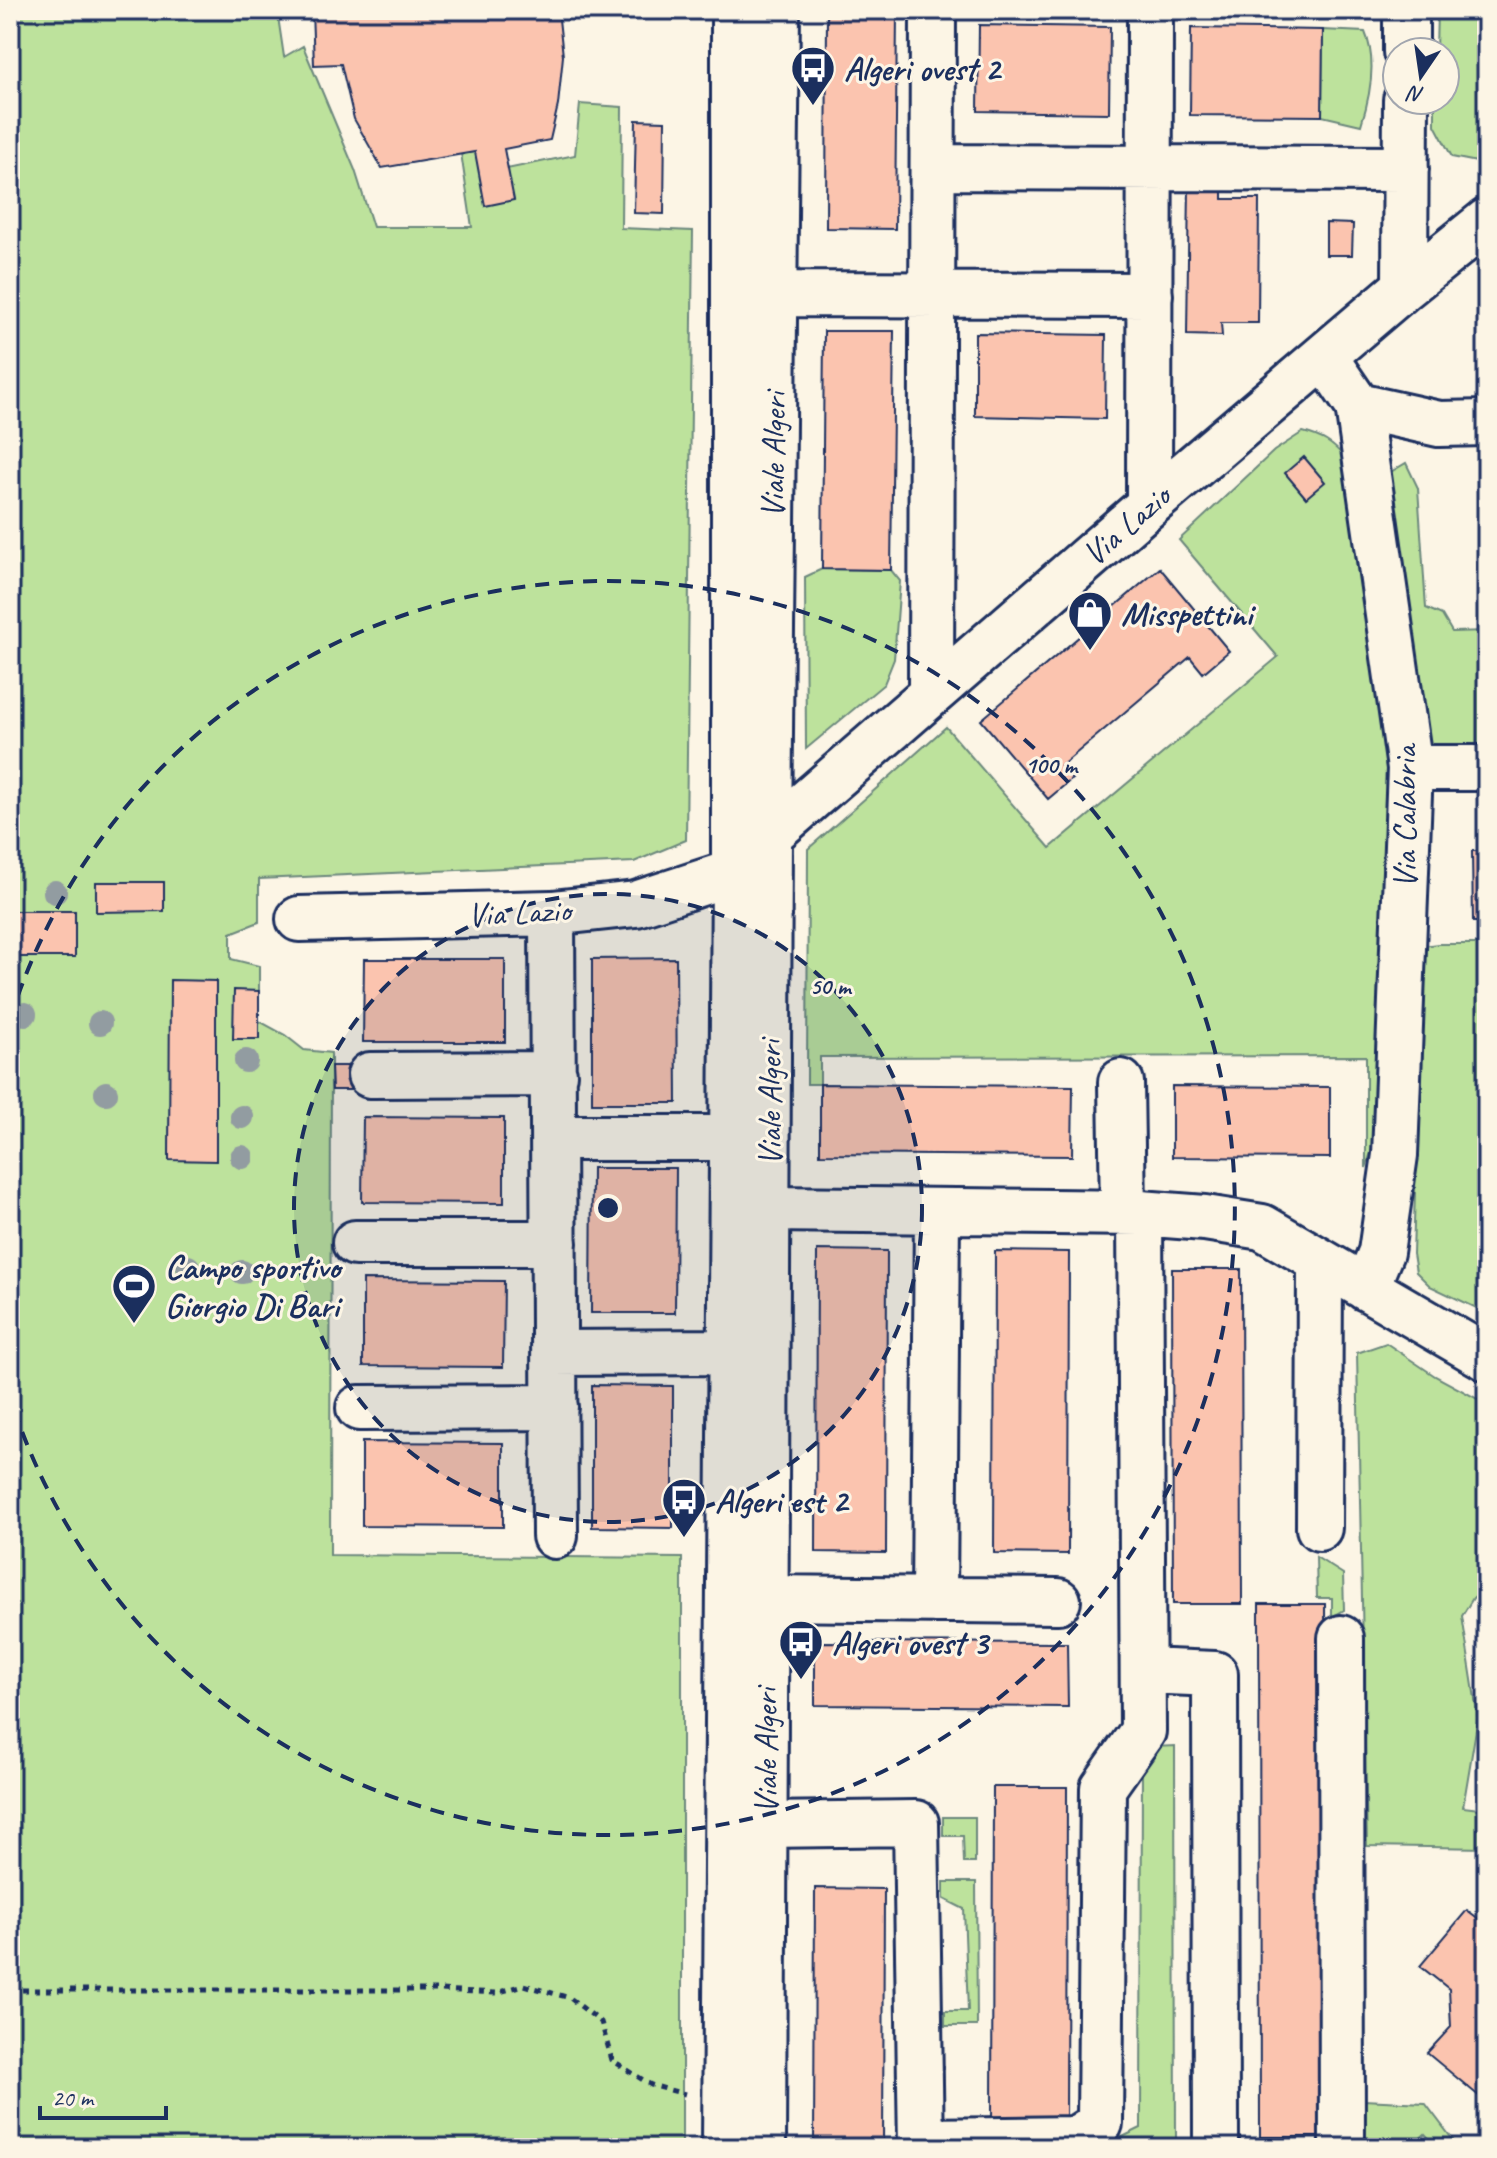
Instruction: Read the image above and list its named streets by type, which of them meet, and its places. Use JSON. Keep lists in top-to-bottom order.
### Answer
{
  "streets": {
    "street": ["Viale Algeri", "Via Lazio", "Via Calabria"]
  },
  "crossings": [
    ["Viale Algeri", "Via Lazio"],
    ["Via Lazio", "Via Calabria"]
  ],
  "places": {
    "bus stop": ["Algeri ovest 2", "Algeri est 2", "Algeri ovest 3"],
    "shop": ["Misspettini"],
    "sports": ["Campo sportivo Giorgio Di Bari"]
  },
  "scale_bar": "20 m",
  "north": "bottom",
  "rings": ["100 m", "50 m"]
}
